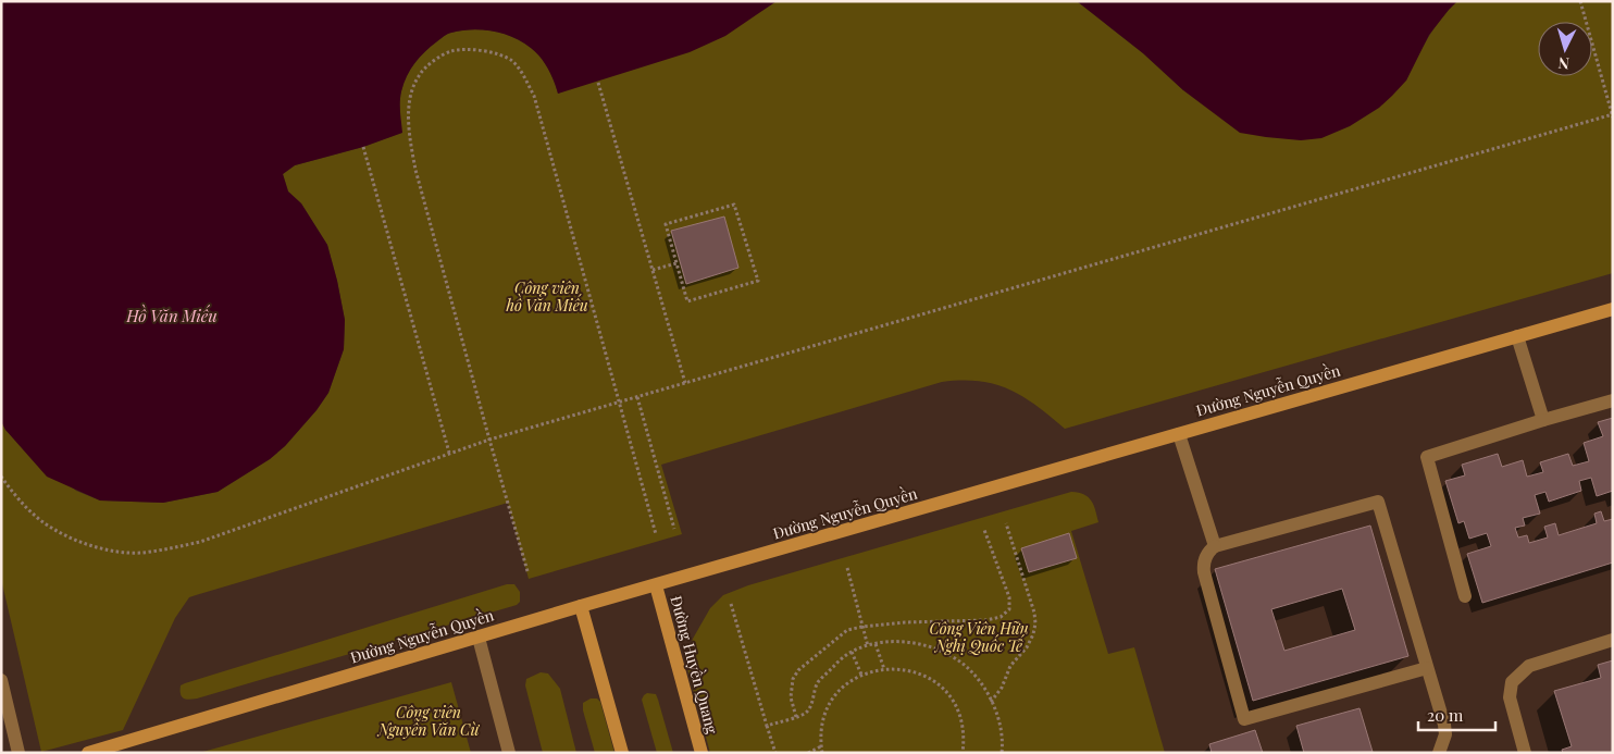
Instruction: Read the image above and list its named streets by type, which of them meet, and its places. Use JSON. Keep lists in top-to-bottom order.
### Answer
{
  "streets": {
    "street": ["Đường Nguyễn Quyền", "Đường Huyền Quang"]
  },
  "crossings": [
    ["Đường Nguyễn Quyền", "Đường Huyền Quang"]
  ],
  "water": ["Hồ Văn Miếu"],
  "parks": ["Công viên hồ Văn Miếu", "Công Viên Hữu Nghị Quốc Tế", "Công viên Nguyễn Văn Cừ"],
  "scale_bar": "20 m",
  "north": "bottom"
}
